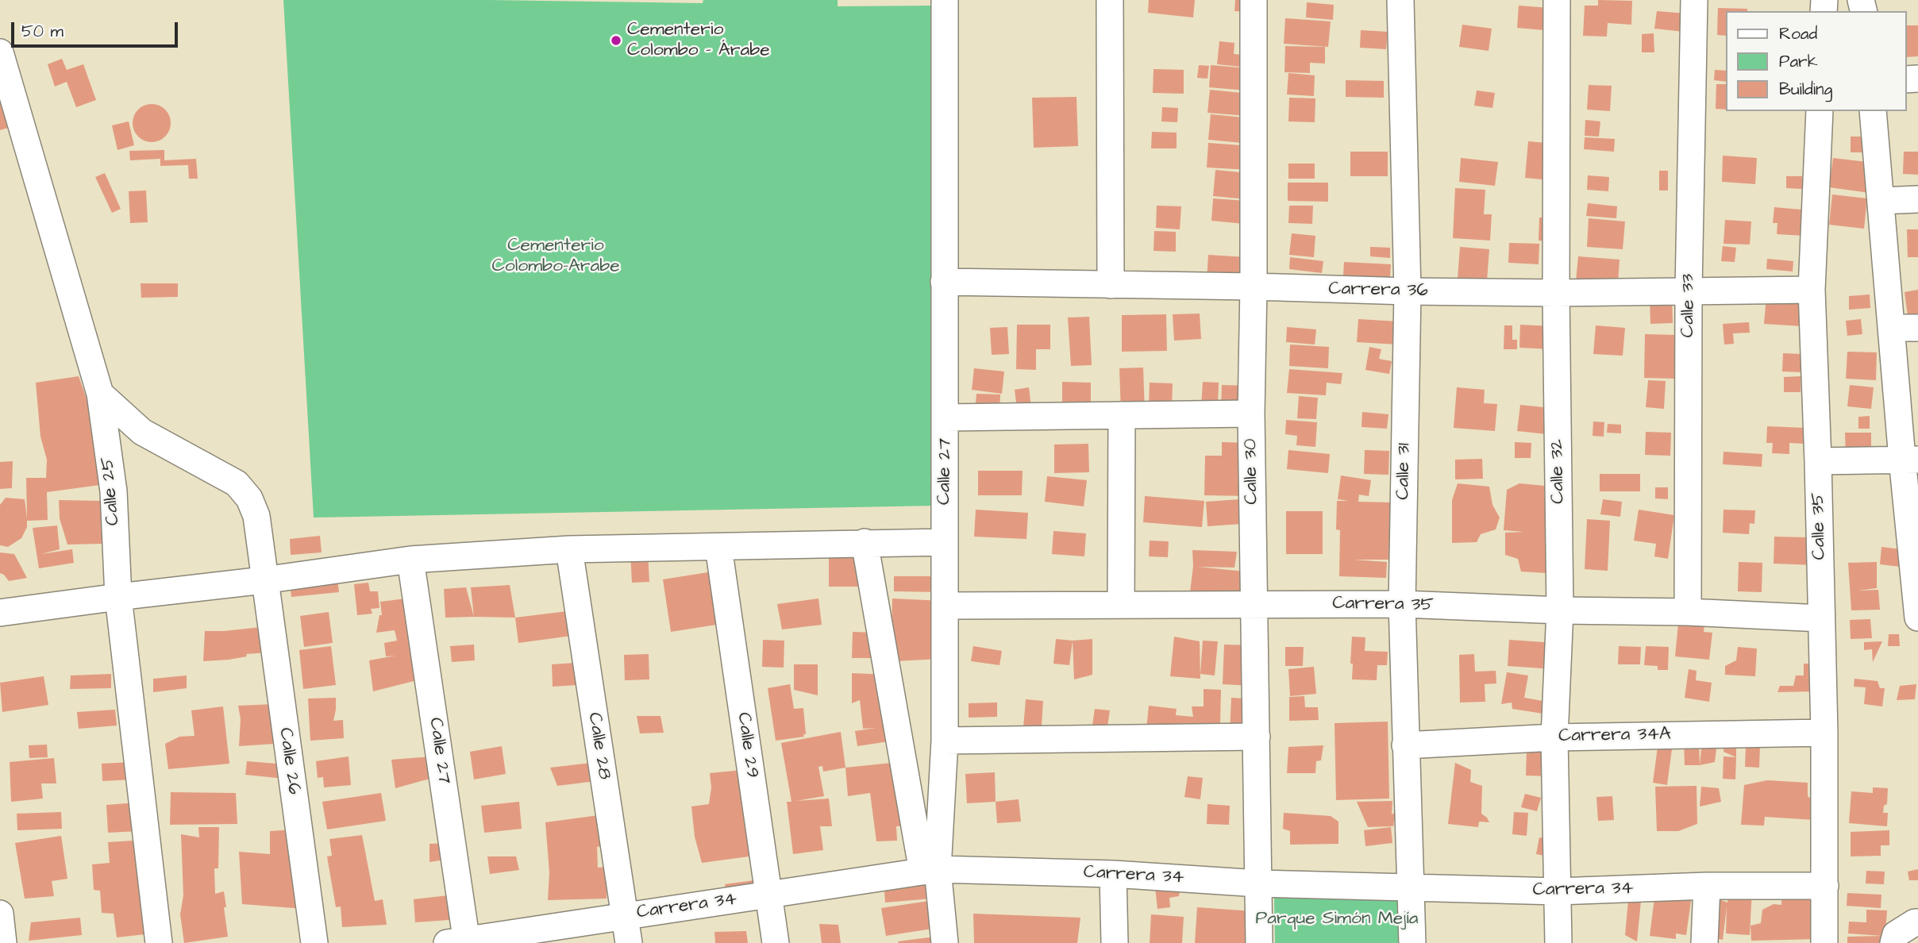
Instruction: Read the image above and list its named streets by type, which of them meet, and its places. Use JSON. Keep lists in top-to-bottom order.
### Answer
{
  "streets": {
    "street": [
      "Carrera 36",
      "Calle 33",
      "Calle 27",
      "Calle 30",
      "Calle 31",
      "Calle 32",
      "Calle 25",
      "Calle 35",
      "Carrera 35",
      "Carrera 34A",
      "Calle 29",
      "Calle 28",
      "Calle 26",
      "Carrera 34"
    ]
  },
  "crossings": [
    ["Carrera 36", "Calle 33"],
    ["Carrera 36", "Calle 27"],
    ["Carrera 36", "Calle 30"],
    ["Carrera 36", "Calle 31"],
    ["Carrera 36", "Calle 32"],
    ["Carrera 36", "Calle 35"],
    ["Calle 33", "Carrera 35"],
    ["Calle 27", "Carrera 35"],
    ["Calle 27", "Carrera 34"],
    ["Calle 30", "Carrera 35"],
    ["Calle 30", "Carrera 34"],
    ["Calle 31", "Carrera 35"],
    ["Calle 31", "Carrera 34A"],
    ["Calle 31", "Carrera 34"],
    ["Calle 32", "Carrera 35"],
    ["Calle 32", "Carrera 34A"],
    ["Calle 32", "Carrera 34"],
    ["Calle 25", "Calle 26"],
    ["Calle 35", "Carrera 35"],
    ["Calle 35", "Carrera 34A"],
    ["Calle 35", "Carrera 34"],
    ["Calle 29", "Carrera 34"],
    ["Calle 28", "Carrera 34"]
  ],
  "parks": ["Cementerio Colombo-Arabe", "Parque Simón Mejía"],
  "places": ["Cementerio Colombo - Árabe"],
  "legend": ["Road", "Park", "Building"],
  "scale_bar": "50 m"
}
